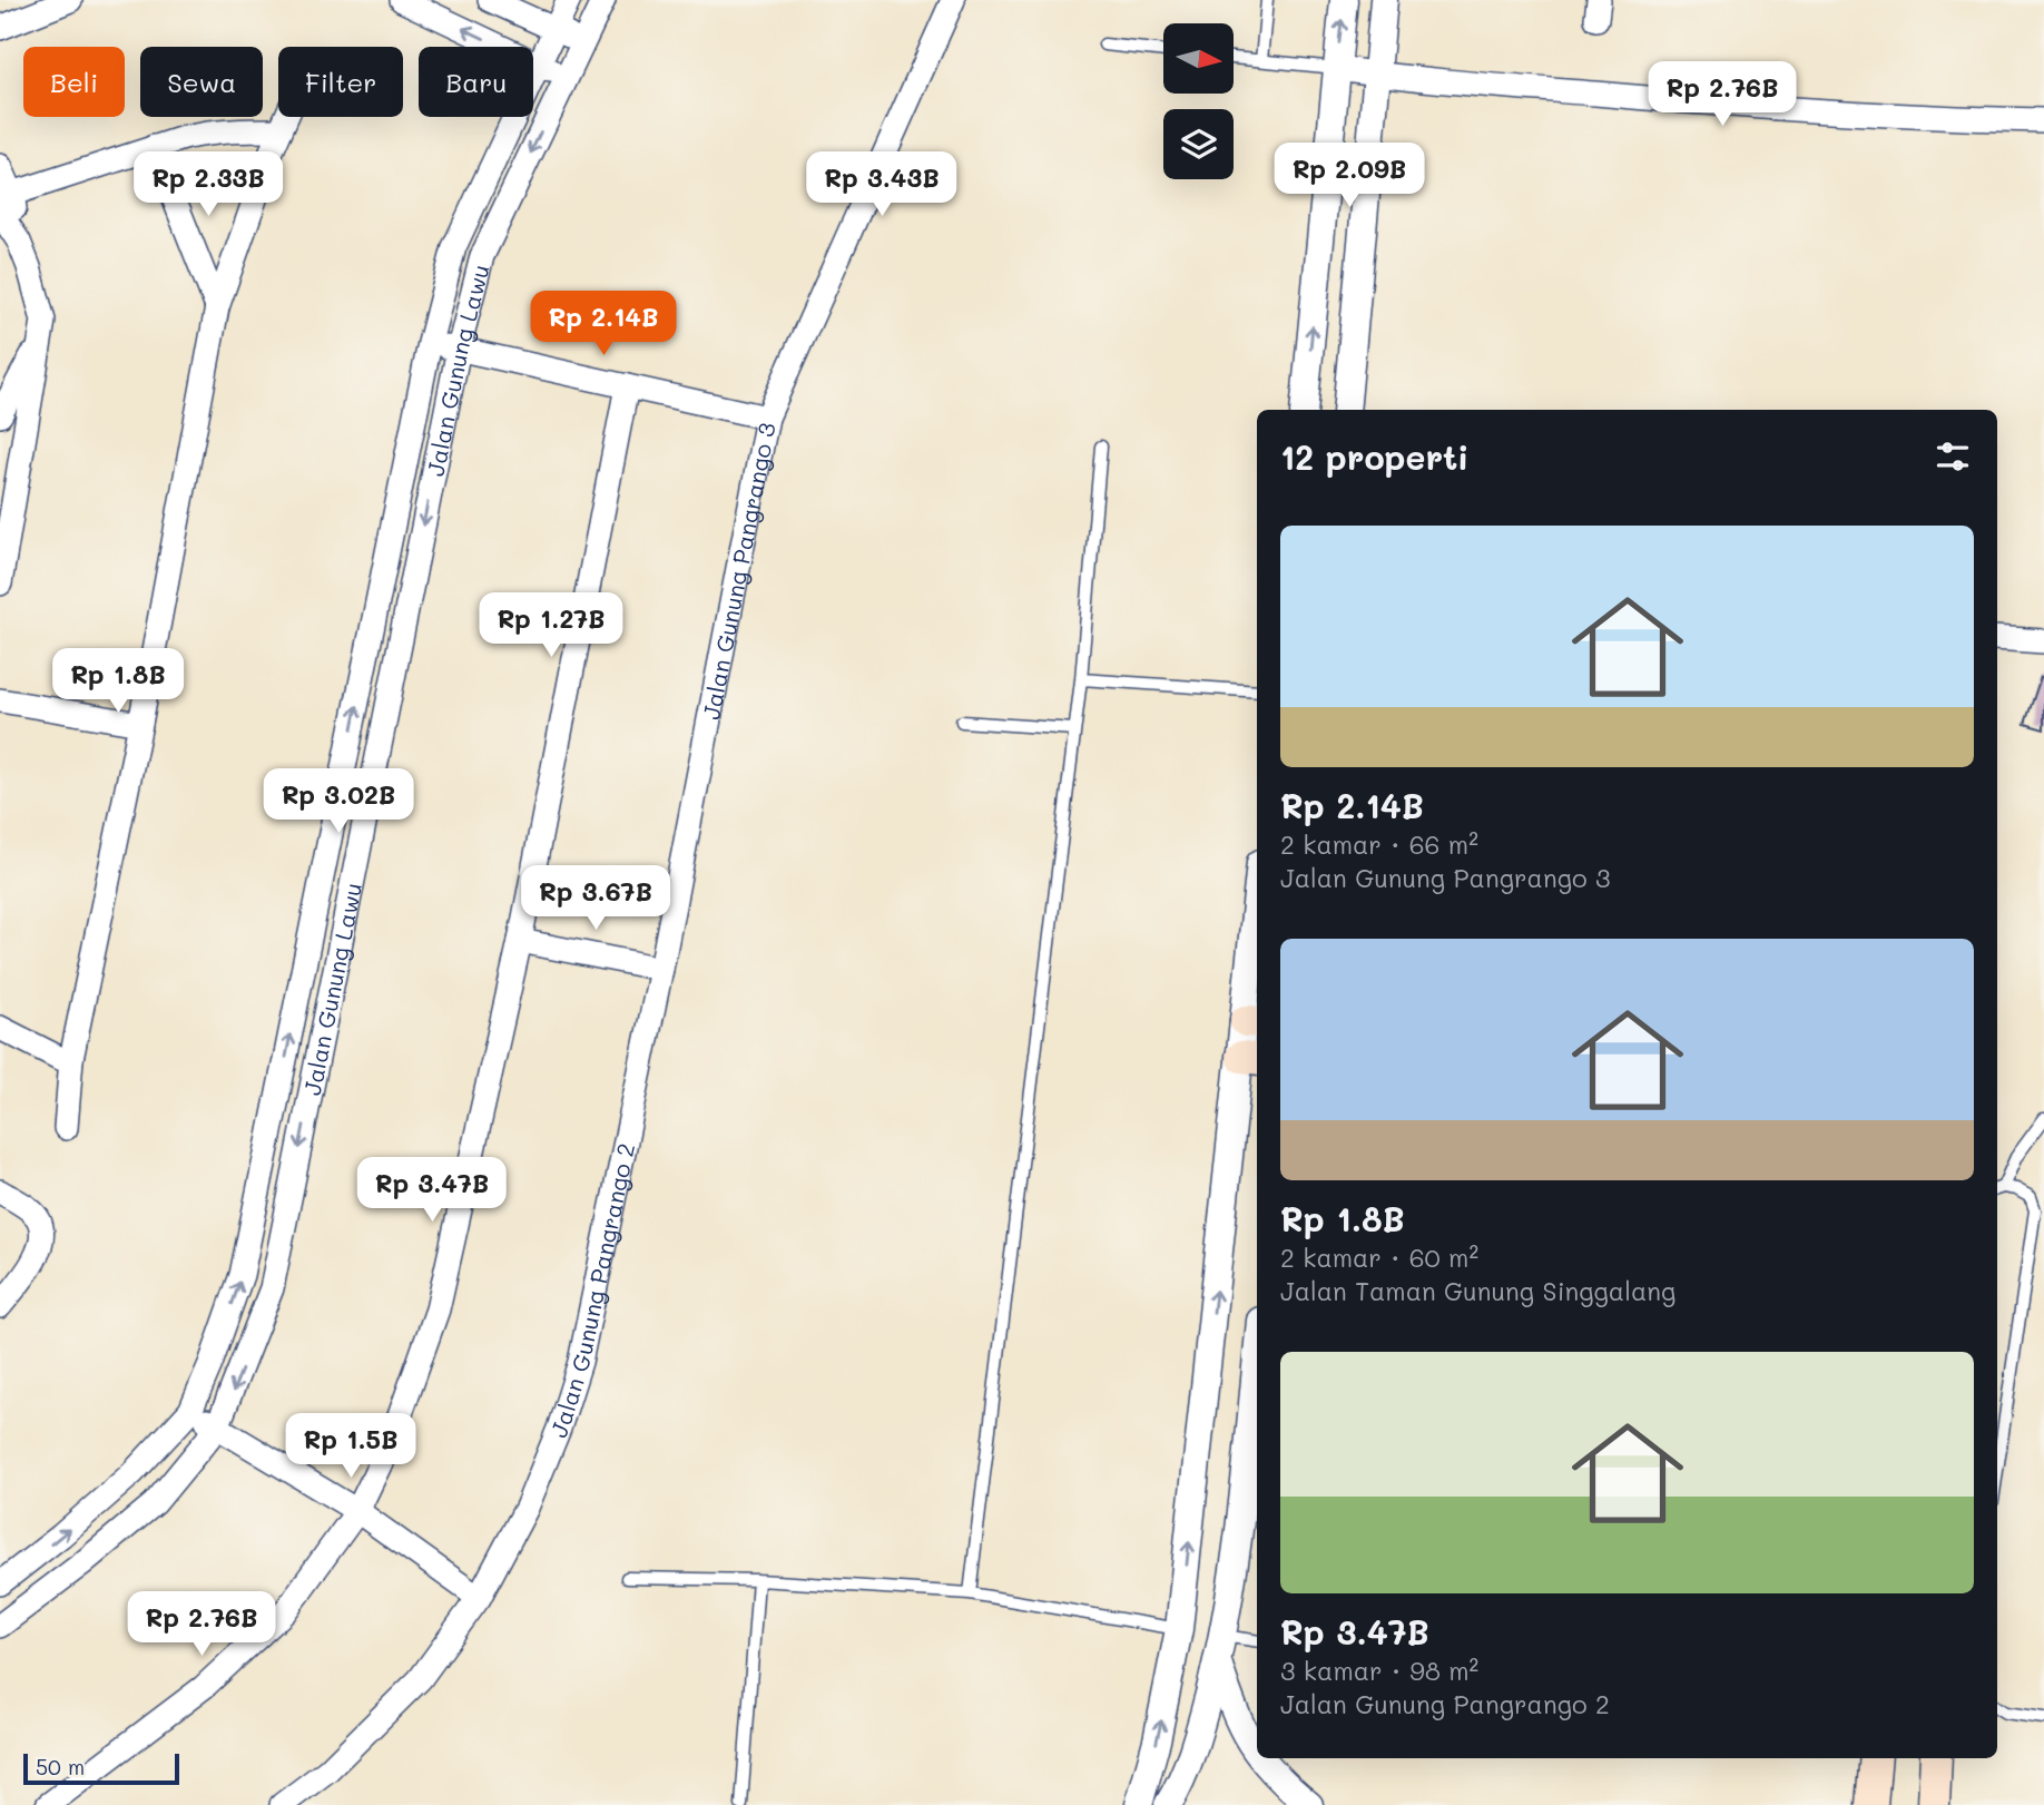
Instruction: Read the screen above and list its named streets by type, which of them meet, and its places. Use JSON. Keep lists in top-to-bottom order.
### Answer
{
  "streets": {
    "street": ["Jalan Gunung Lawu", "Jalan Gunung Pangrango 3", "Jalan Gunung Pangrango 2"]
  },
  "crossings": [
    ["Jalan Gunung Lawu", "Jalan Gunung Pangrango 3"],
    ["Jalan Gunung Pangrango 3", "Jalan Gunung Pangrango 2"]
  ],
  "scale_bar": "50 m",
  "north": "right",
  "page": {
    "chip": [
      "Beli",
      "Sewa",
      "Filter",
      "Baru"
    ],
    "price": [
      "Rp 2.76B",
      "Rp 2.09B",
      "Rp 2.33B",
      "Rp 3.43B",
      "Rp 2.14B",
      "Rp 1.27B",
      "Rp 1.8B",
      "Rp 3.02B",
      "Rp 3.67B",
      "Rp 3.47B",
      "Rp 1.5B",
      "Rp 2.76B"
    ],
    "heading": "12 properti",
    "list": [
      {
        "name": "Rp 2.14B",
        "note": "2 kamar · 66 m² · Jalan Gunung Pangrango 3"
      },
      {
        "name": "Rp 1.8B",
        "note": "2 kamar · 60 m² · Jalan Taman Gunung Singgalang"
      },
      {
        "name": "Rp 3.47B",
        "note": "3 kamar · 98 m² · Jalan Gunung Pangrango 2"
      }
    ],
    "scale": "50 m"
  }
}
